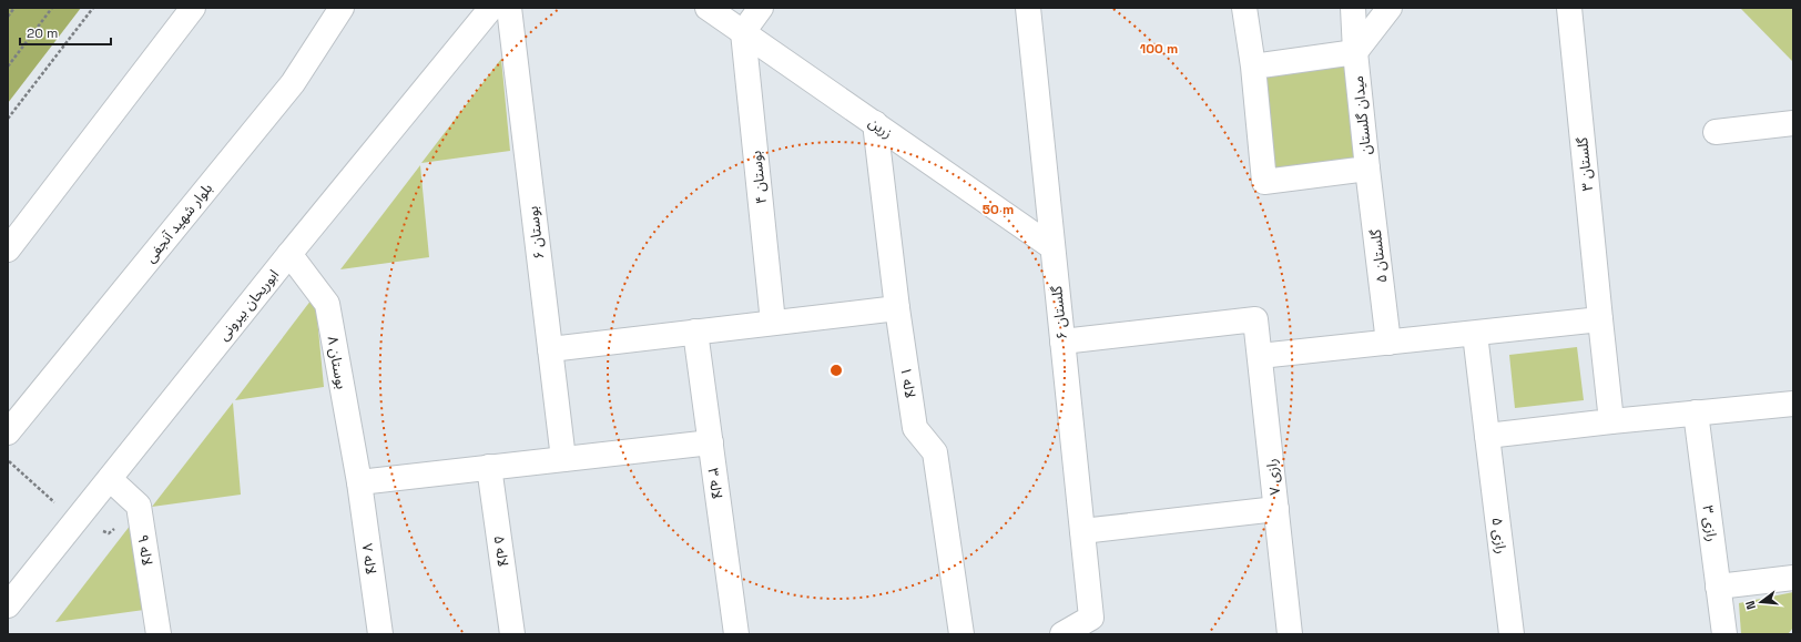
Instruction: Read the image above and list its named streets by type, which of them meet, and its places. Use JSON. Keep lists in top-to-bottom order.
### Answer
{
  "streets": {
    "street": [
      "میدان گلستان",
      "زرین",
      "گلستان ۳",
      "بوستان ۴",
      "بلوار شهید آنجفی",
      "بوستان ۶",
      "گلستان ۵",
      "ابوریحان بیرونی",
      "گلستان ۶",
      "بوستان ۸",
      "لاله ۱",
      "رازی ۷",
      "لاله ۳",
      "رازی ۳",
      "رازی ۵",
      "لاله ۹",
      "لاله ۵",
      "لاله ۷"
    ]
  },
  "crossings": [
    ["میدان گلستان", "گلستان ۵"],
    ["زرین", "بوستان ۴"],
    ["زرین", "گلستان ۶"],
    ["زرین", "لاله ۱"],
    ["ابوریحان بیرونی", "بوستان ۸"],
    ["ابوریحان بیرونی", "لاله ۹"],
    ["گلستان ۶", "رازی ۷"],
    ["بوستان ۸", "لاله ۷"]
  ],
  "scale_bar": "20 m",
  "north": "left",
  "rings": ["100 m", "50 m"]
}
